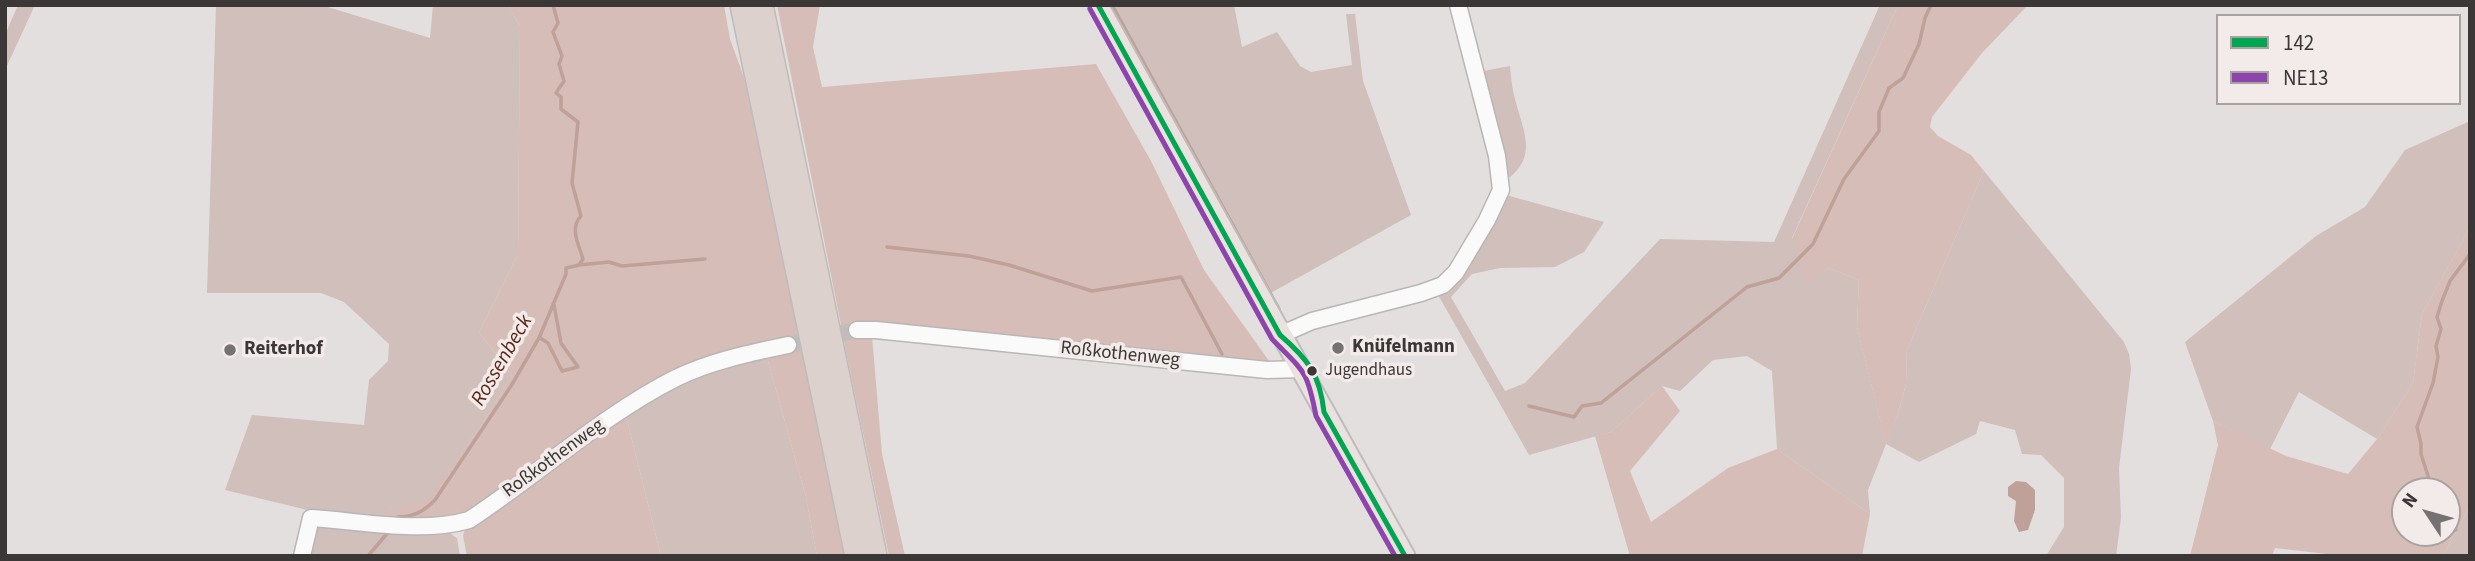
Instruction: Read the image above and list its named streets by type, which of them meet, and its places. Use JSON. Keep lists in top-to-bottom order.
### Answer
{
  "streets": {
    "street": ["Roßkothenweg"]
  },
  "water": ["Rossenbeck"],
  "places": ["Knüfelmann", "Reiterhof", "Jugendhaus"],
  "lines": ["transit line 142", "transit line NE13"],
  "legend": ["142", "NE13"],
  "north": "top left"
}
